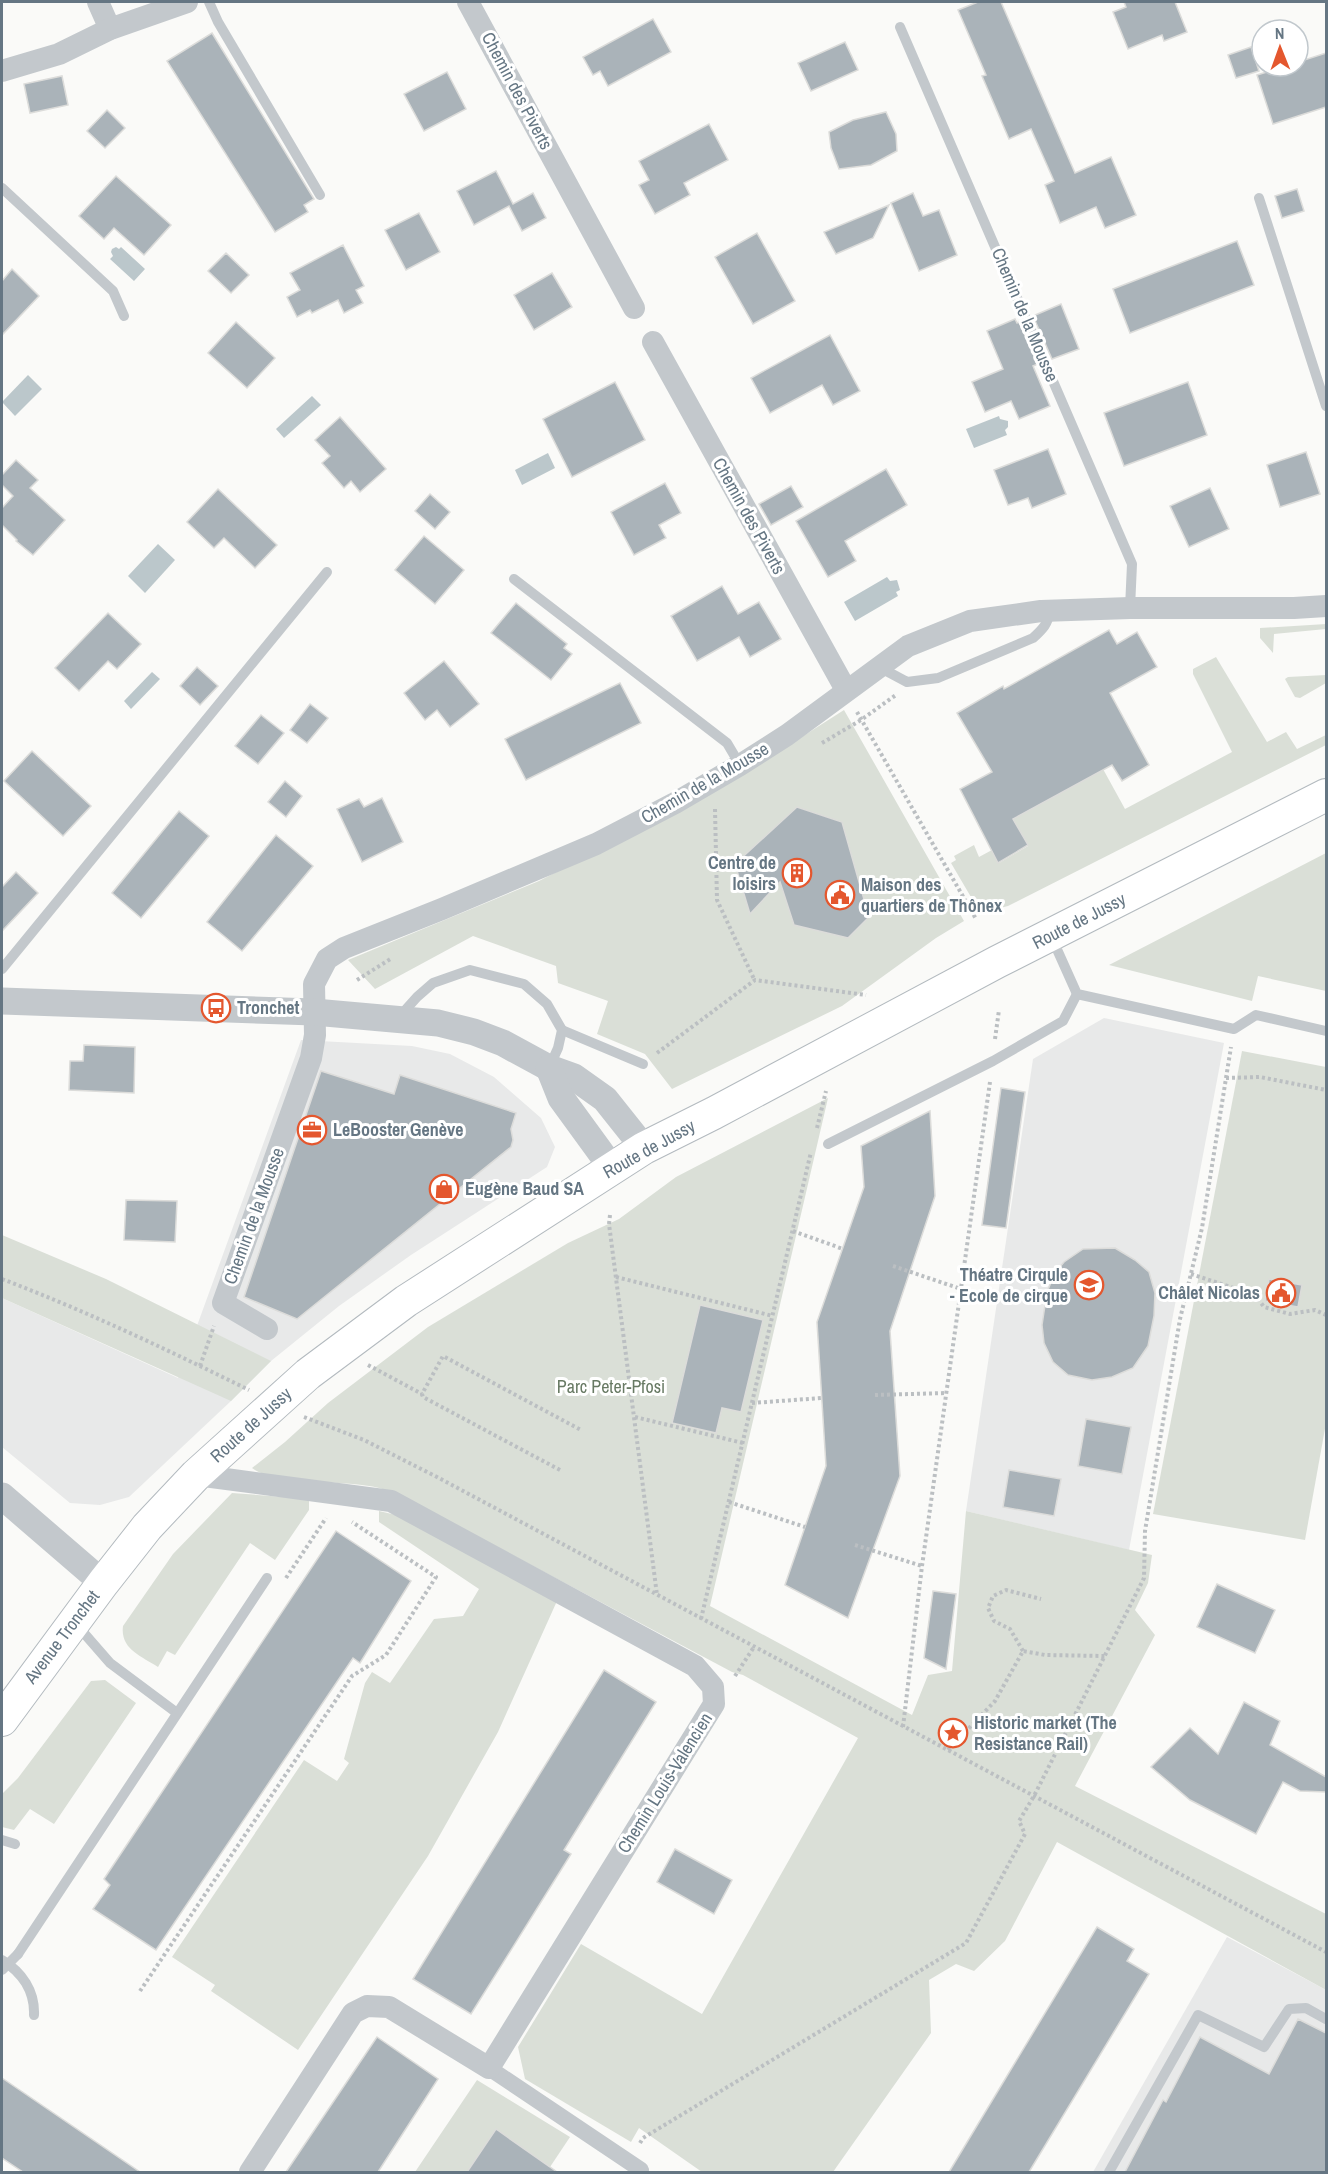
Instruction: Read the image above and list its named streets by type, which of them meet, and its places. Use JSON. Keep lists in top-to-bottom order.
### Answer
{
  "streets": {
    "main road": ["Route de Jussy", "Avenue Tronchet"],
    "street": ["Chemin des Piverts", "Chemin de la Mousse", "Chemin Louis-Valencien"]
  },
  "crossings": [
    ["Chemin des Piverts", "Chemin de la Mousse"],
    ["Route de Jussy", "Avenue Tronchet"],
    ["Route de Jussy", "Chemin Louis-Valencien"]
  ],
  "parks": ["Parc Peter-Pfosi"],
  "places": {
    "building": ["Centre de loisirs"],
    "public building": ["Maison des quartiers de Thônex", "Châlet Nicolas"],
    "bus stop": ["Tronchet"],
    "office": ["LeBooster Genève"],
    "shop": ["Eugène Baud SA"],
    "school or university": ["Théatre Cirqule - Ecole de cirque"],
    "place": ["Historic market (The Resistance Rail)"]
  },
  "north": "top"
}
